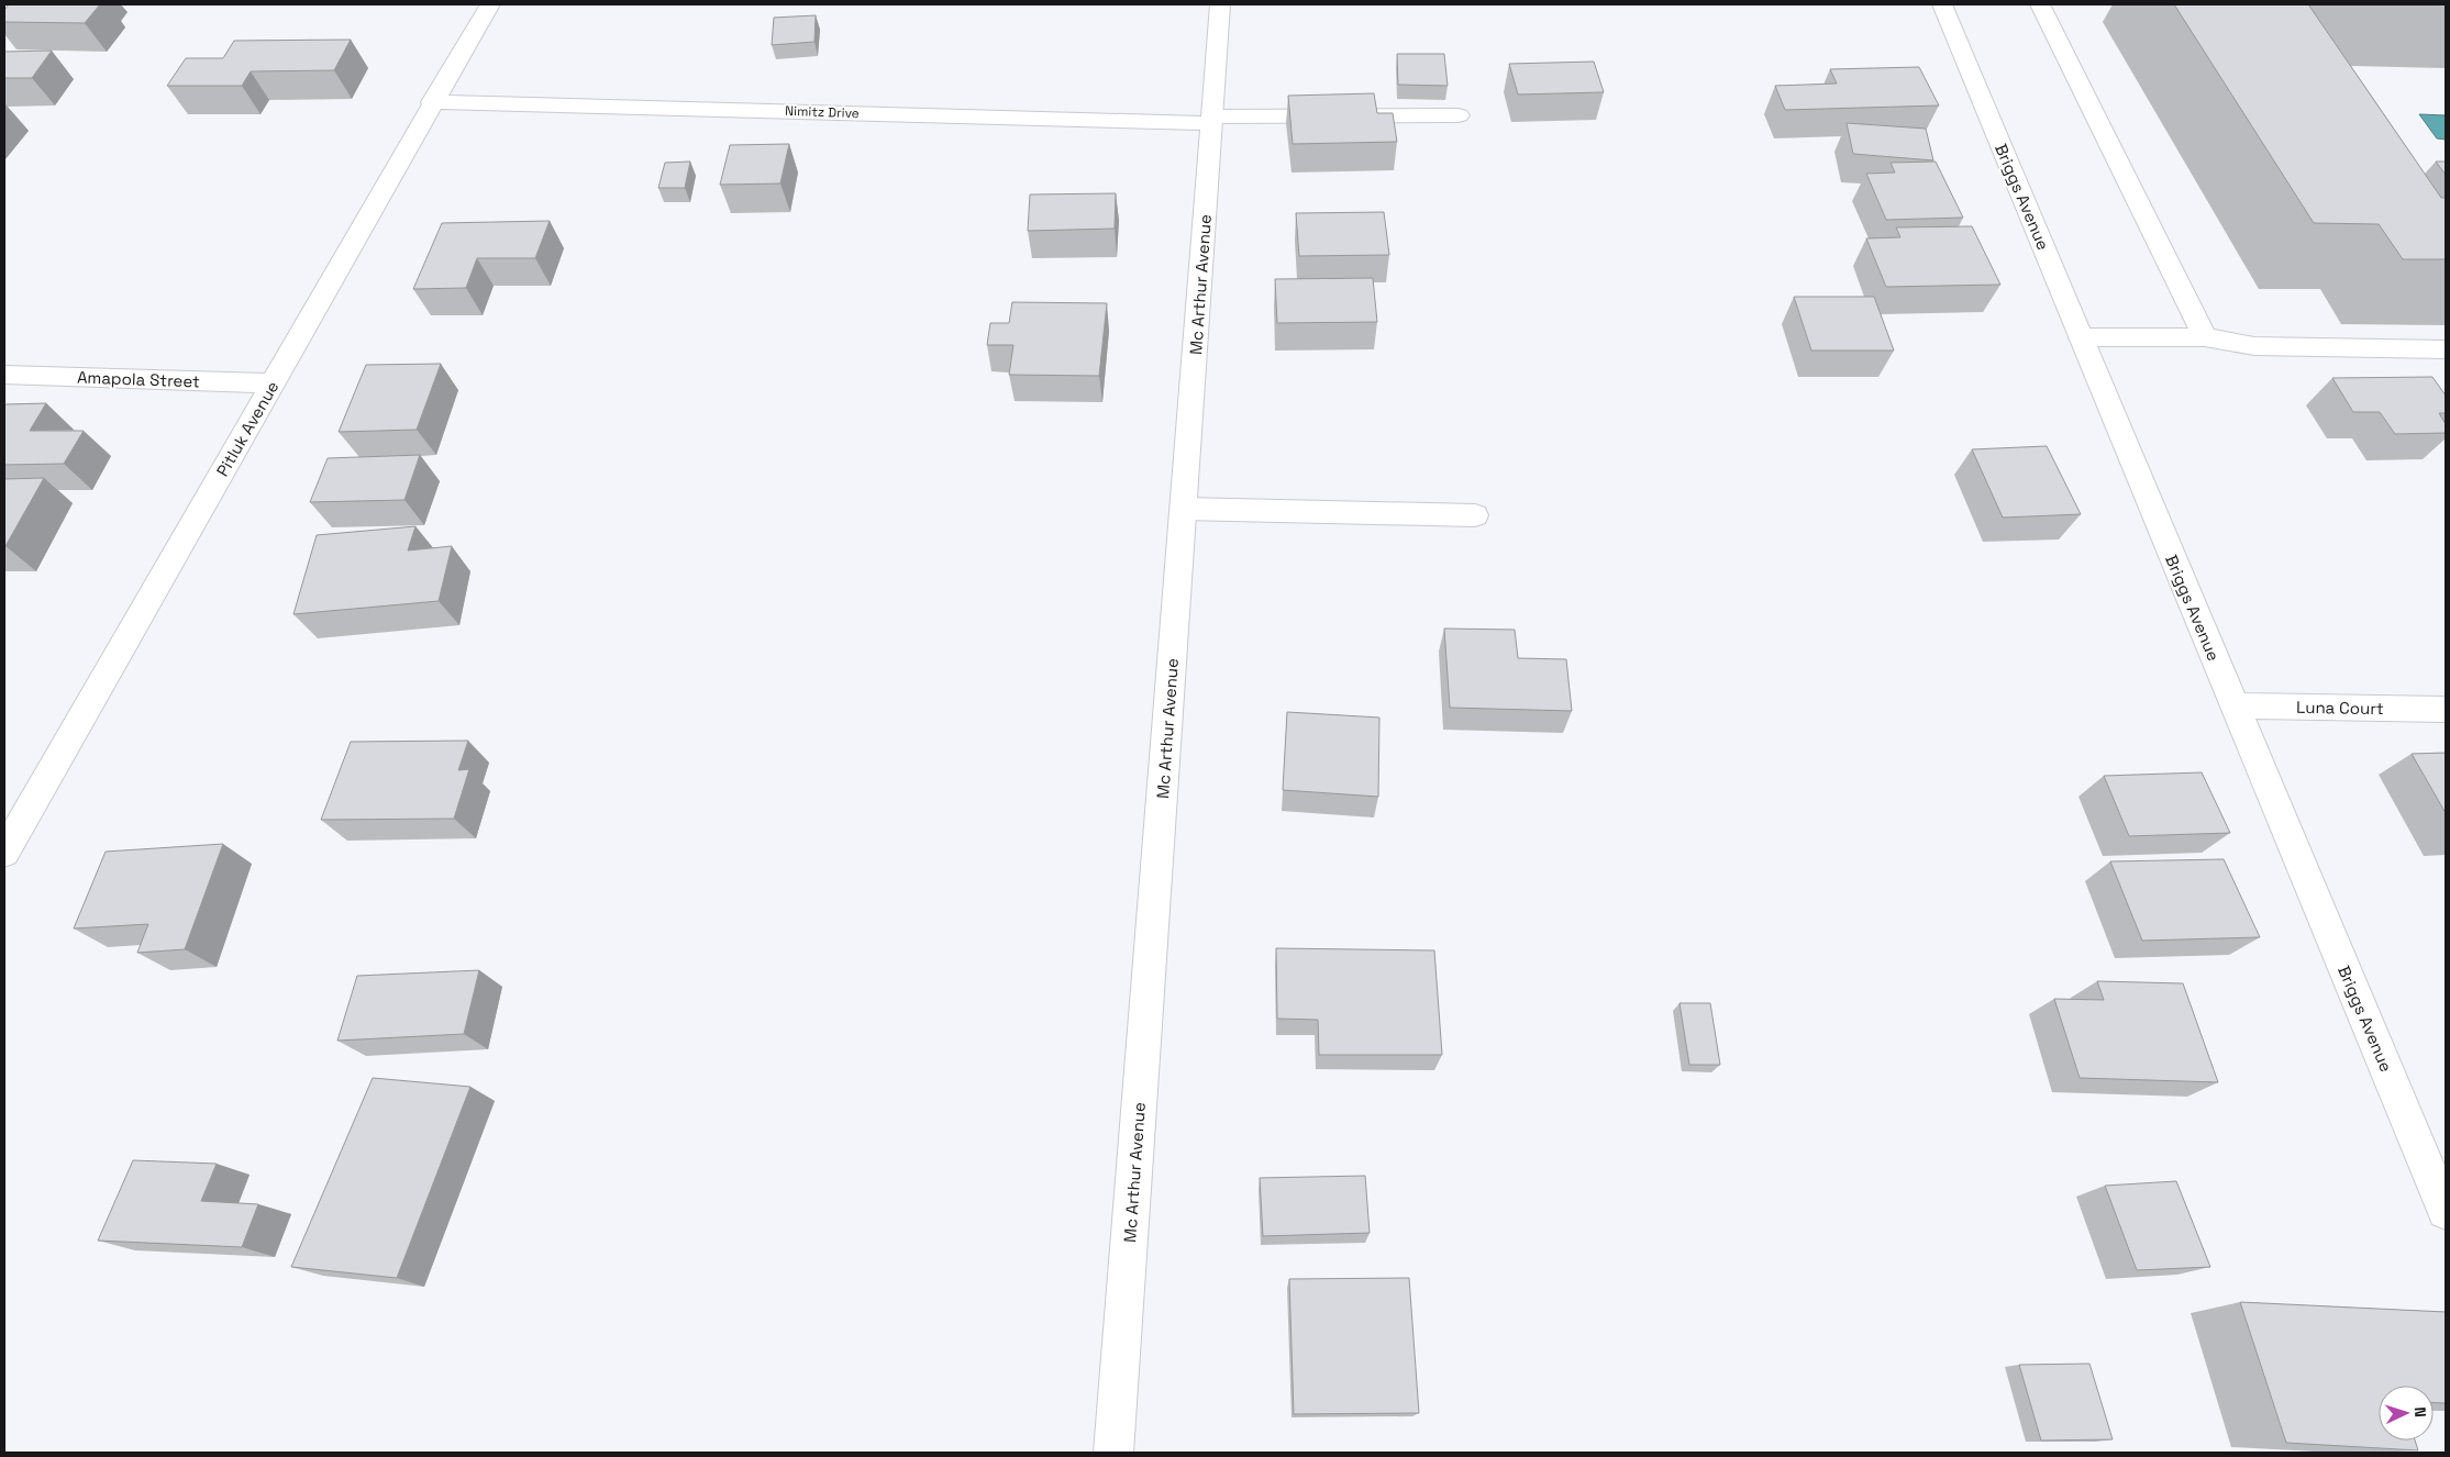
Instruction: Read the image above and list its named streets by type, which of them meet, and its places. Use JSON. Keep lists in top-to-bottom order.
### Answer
{
  "streets": {
    "street": [
      "Nimitz Drive",
      "Briggs Avenue",
      "Mc Arthur Avenue",
      "Amapola Street",
      "Pitluk Avenue",
      "Luna Court"
    ]
  },
  "crossings": [
    ["Nimitz Drive", "Mc Arthur Avenue"],
    ["Nimitz Drive", "Pitluk Avenue"],
    ["Briggs Avenue", "Luna Court"],
    ["Amapola Street", "Pitluk Avenue"]
  ],
  "north": "right"
}
